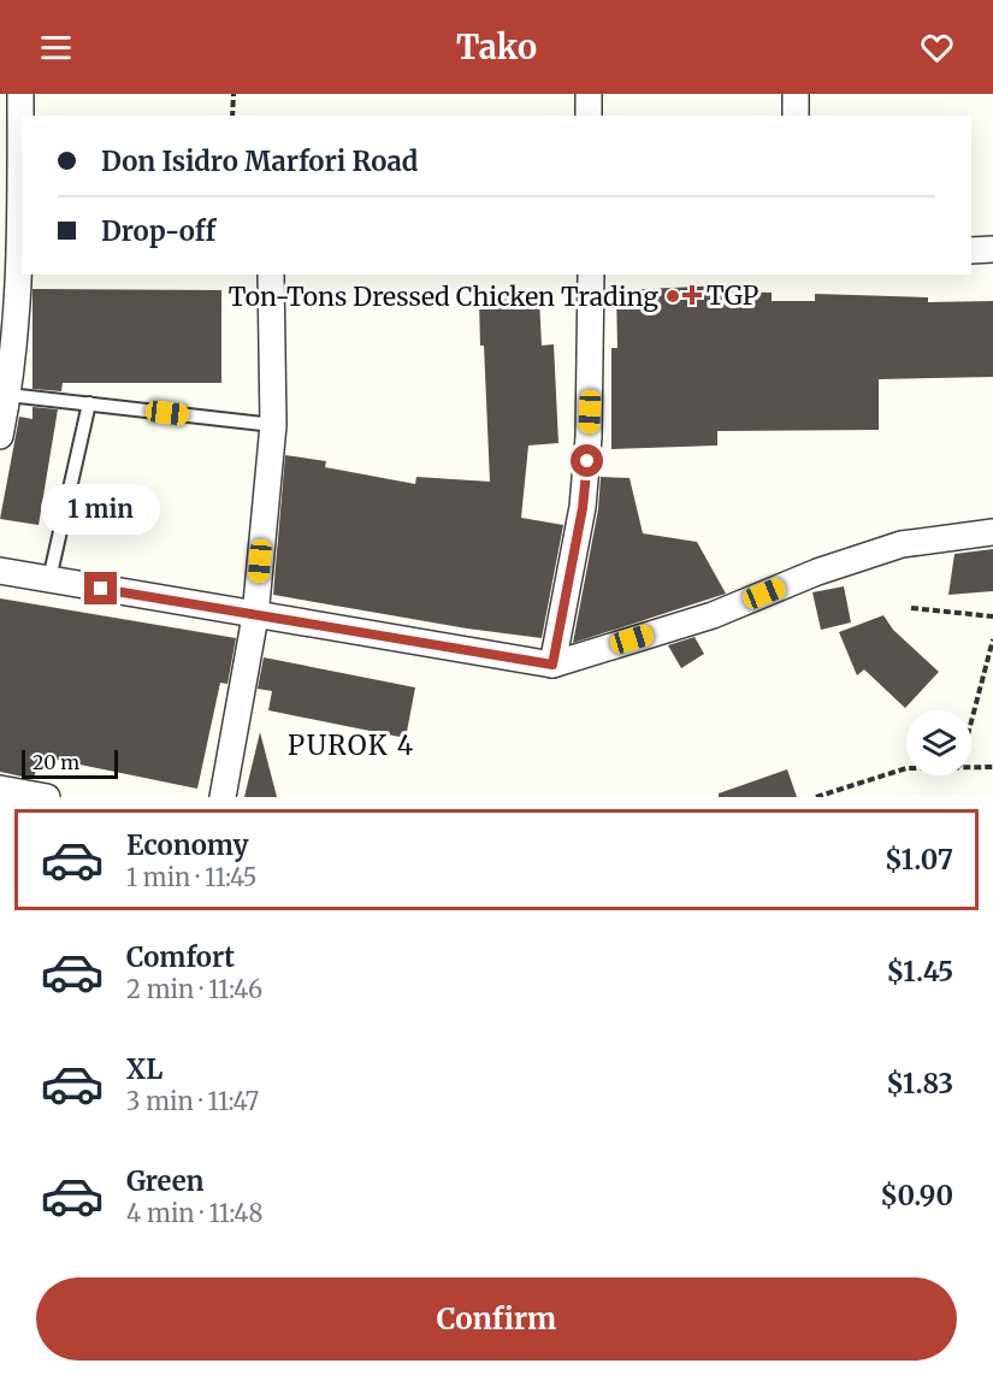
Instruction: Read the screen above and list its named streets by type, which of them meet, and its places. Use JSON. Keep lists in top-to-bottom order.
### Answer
{
  "districts": ["PUROK 4"],
  "places": {
    "health": ["TGP"],
    "other": ["Ton-Tons Dressed Chicken Trading"]
  },
  "scale_bar": "20 m",
  "page": {
    "header": "Tako",
    "banner": ["Don Isidro Marfori Road", "Drop-off"],
    "bubble": "1 min",
    "scale": "20 m",
    "list": [
      {
        "name": "Economy",
        "note": "1 min · 11:45",
        "value": "$1.07"
      },
      {
        "name": "Comfort",
        "note": "2 min · 11:46",
        "value": "$1.45"
      },
      {
        "name": "XL",
        "note": "3 min · 11:47",
        "value": "$1.83"
      },
      {
        "name": "Green",
        "note": "4 min · 11:48",
        "value": "$0.90"
      }
    ],
    "buttons": "Confirm"
  }
}
